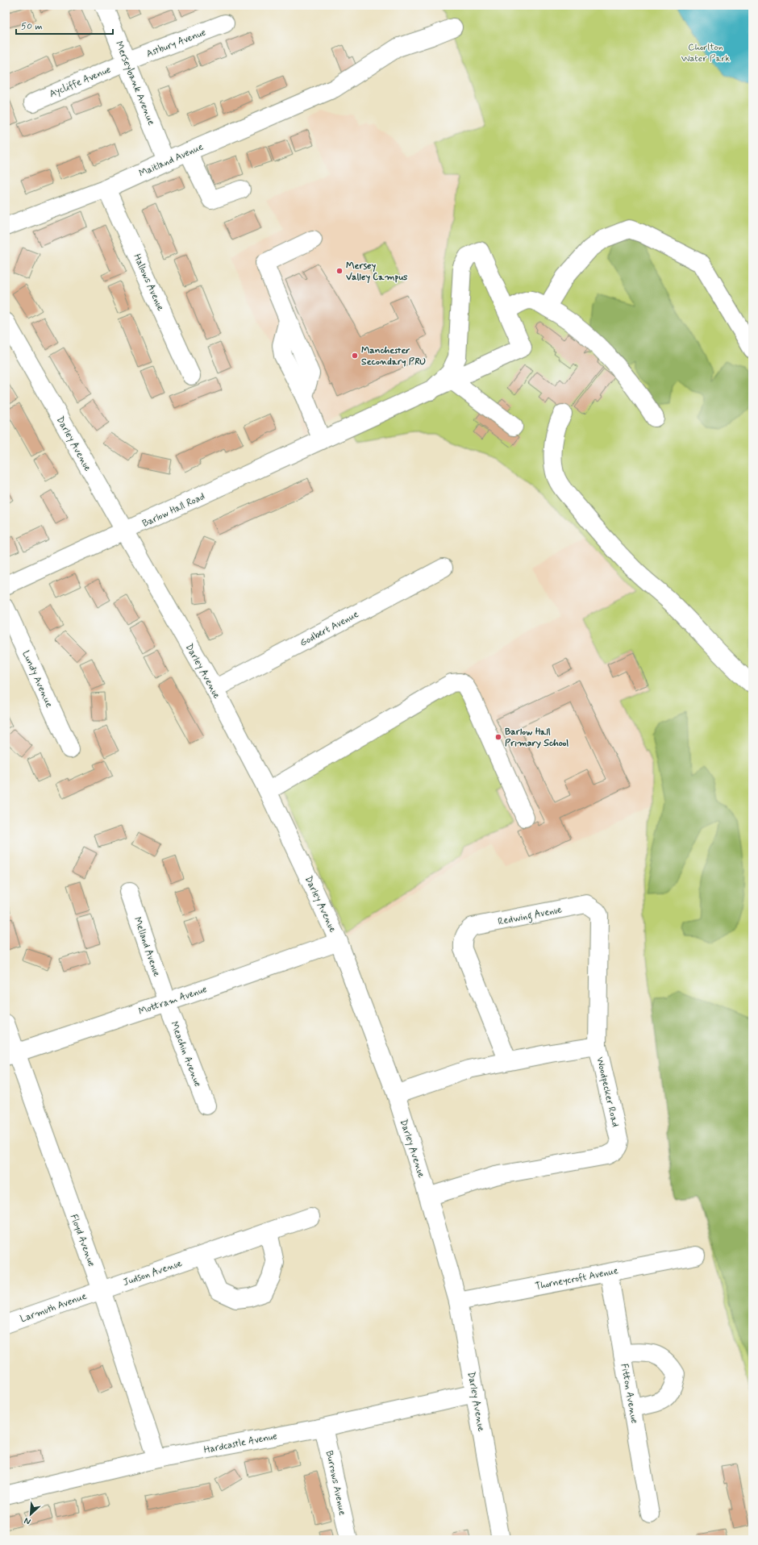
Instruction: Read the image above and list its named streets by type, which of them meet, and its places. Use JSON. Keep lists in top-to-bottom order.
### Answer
{
  "streets": {
    "street": [
      "Astbury Avenue",
      "Aycliffe Avenue",
      "Merseybank Avenue",
      "Maitland Avenue",
      "Hallows Avenue",
      "Darley Avenue",
      "Barlow Hall Road",
      "Godbert Avenue",
      "Lundy Avenue",
      "Redwing Avenue",
      "Melland Avenue",
      "Mottram Avenue",
      "Meachin Avenue",
      "Woodpecker Road",
      "Floyd Avenue",
      "Judson Avenue",
      "Thorneycroft Avenue",
      "Larmuth Avenue",
      "Fitton Avenue",
      "Hardcastle Avenue",
      "Burrows Avenue"
    ]
  },
  "crossings": [
    ["Astbury Avenue", "Aycliffe Avenue"],
    ["Astbury Avenue", "Merseybank Avenue"],
    ["Aycliffe Avenue", "Merseybank Avenue"],
    ["Merseybank Avenue", "Maitland Avenue"],
    ["Maitland Avenue", "Hallows Avenue"],
    ["Darley Avenue", "Barlow Hall Road"],
    ["Darley Avenue", "Godbert Avenue"],
    ["Darley Avenue", "Mottram Avenue"],
    ["Darley Avenue", "Woodpecker Road"],
    ["Darley Avenue", "Thorneycroft Avenue"],
    ["Darley Avenue", "Hardcastle Avenue"],
    ["Redwing Avenue", "Woodpecker Road"],
    ["Melland Avenue", "Mottram Avenue"],
    ["Melland Avenue", "Meachin Avenue"],
    ["Mottram Avenue", "Meachin Avenue"],
    ["Mottram Avenue", "Floyd Avenue"],
    ["Floyd Avenue", "Judson Avenue"],
    ["Floyd Avenue", "Larmuth Avenue"],
    ["Floyd Avenue", "Hardcastle Avenue"],
    ["Judson Avenue", "Larmuth Avenue"],
    ["Thorneycroft Avenue", "Fitton Avenue"],
    ["Hardcastle Avenue", "Burrows Avenue"]
  ],
  "parks": ["Chorlton Water Park"],
  "places": ["Mersey Valley Campus", "Manchester Secondary PRU", "Barlow Hall Primary School"],
  "scale_bar": "50 m",
  "north": "bottom left"
}
